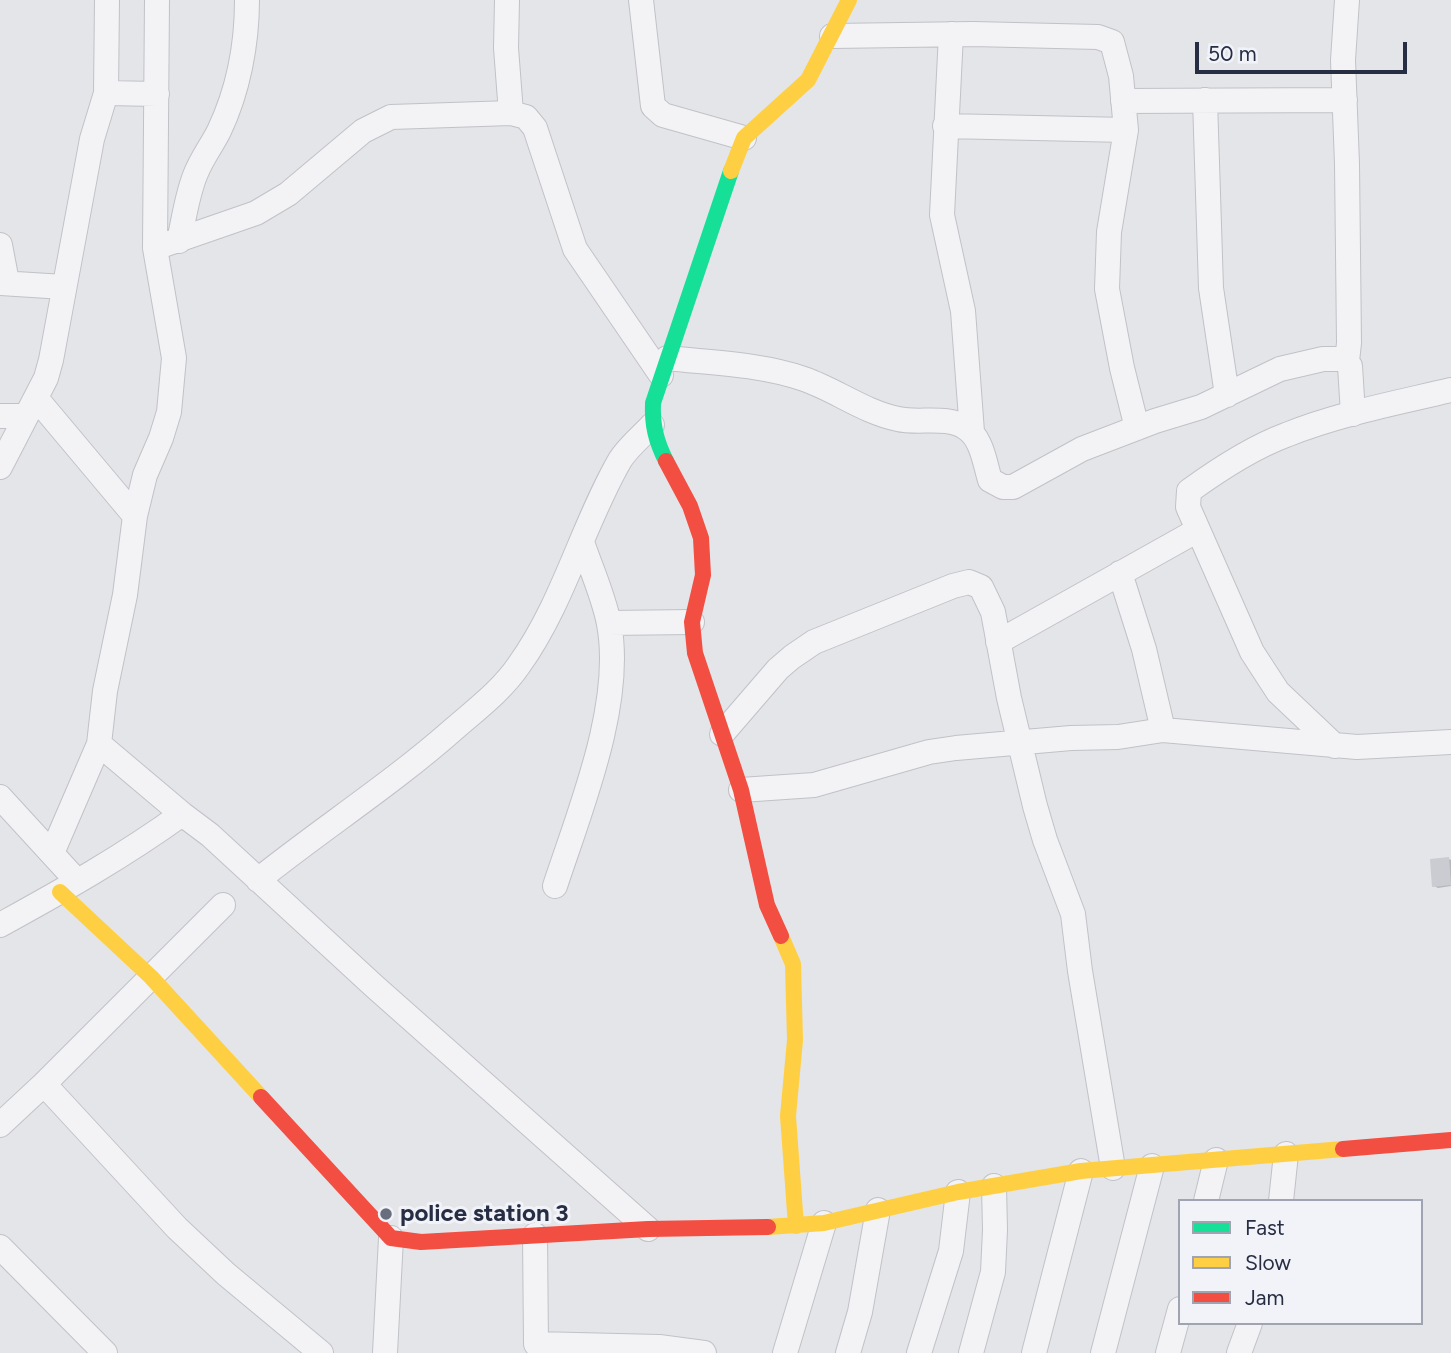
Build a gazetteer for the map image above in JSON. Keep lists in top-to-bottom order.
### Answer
{
  "places": ["police station 3"],
  "legend": ["Fast", "Slow", "Jam"],
  "scale_bar": "50 m"
}
